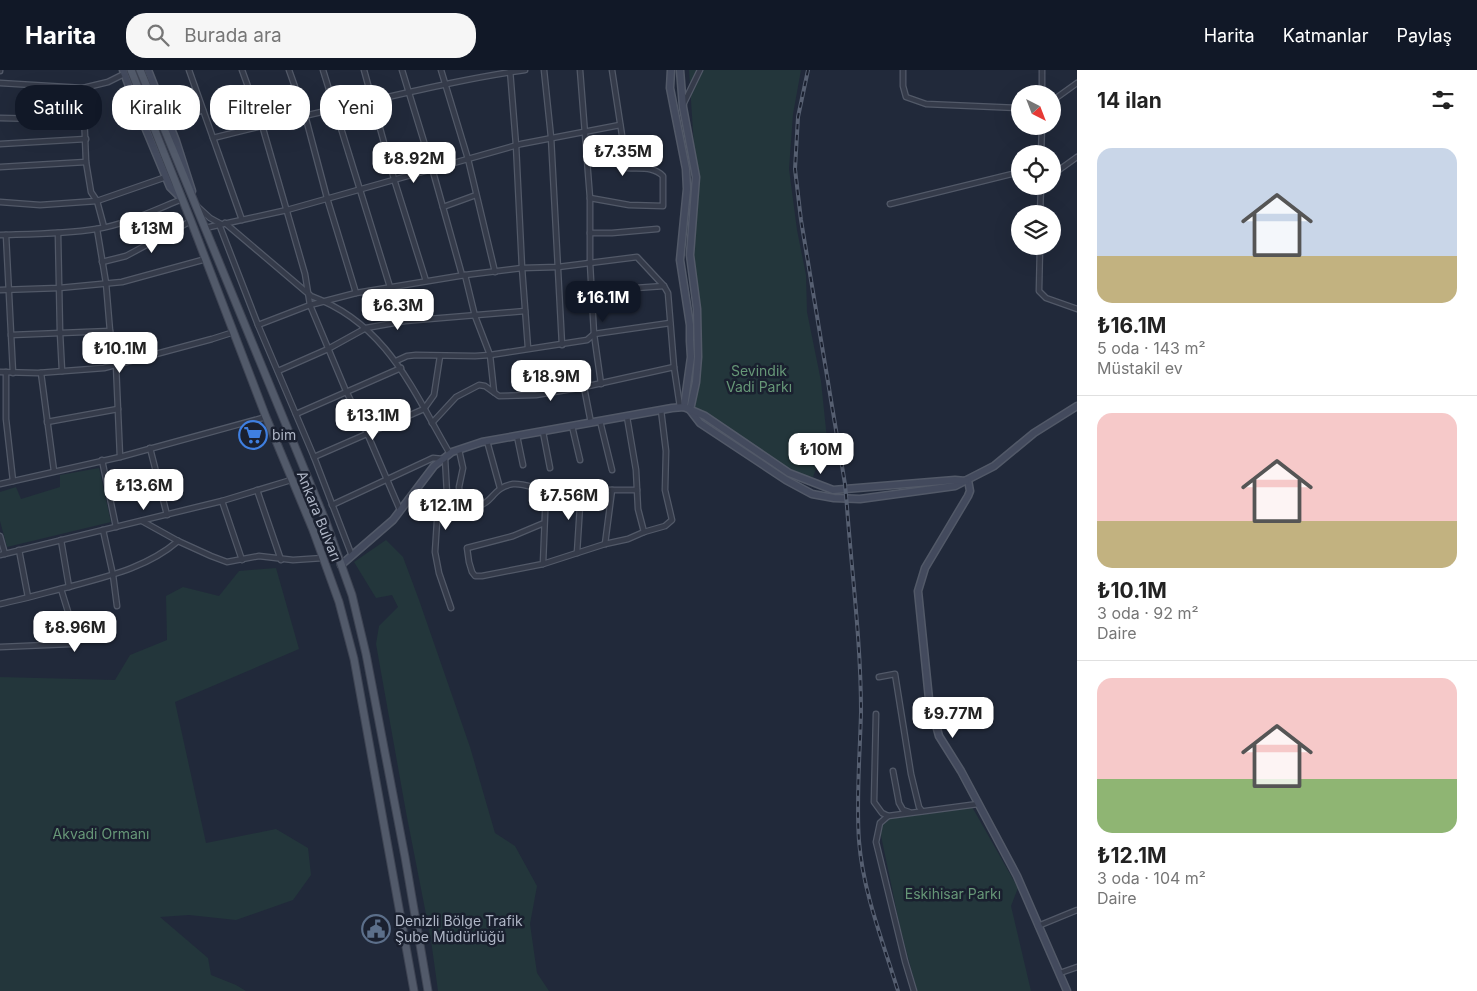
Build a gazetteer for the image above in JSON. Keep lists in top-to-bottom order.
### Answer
{
  "streets": {
    "main road": ["Ankara Bulvarı"]
  },
  "parks": ["Sevindik Vadi Parkı", "Akvadi Ormanı", "Eskihisar Parkı"],
  "places": {
    "supermarket": ["bim"],
    "public building": ["Denizli Bölge Trafik Şube Müdürlüğü"]
  },
  "north": "bottom right",
  "page": {
    "header": "Harita",
    "search": "Burada ara",
    "nav": ["Harita", "Katmanlar", "Paylaş"],
    "heading": "14 ilan",
    "chip": [
      "Satılık",
      "Kiralık",
      "Filtreler",
      "Yeni"
    ],
    "list": [
      {
        "name": "₺16.1M",
        "note": "5 oda · 143 m² · Müstakil ev"
      },
      {
        "name": "₺10.1M",
        "note": "3 oda · 92 m² · Daire"
      },
      {
        "name": "₺12.1M",
        "note": "3 oda · 104 m² · Daire"
      }
    ],
    "price": [
      "₺7.35M",
      "₺8.92M",
      "₺13M",
      "₺16.1M",
      "₺6.3M",
      "₺10.1M",
      "₺18.9M",
      "₺13.1M",
      "₺10M",
      "₺13.6M",
      "₺7.56M",
      "₺12.1M",
      "₺8.96M",
      "₺9.77M"
    ]
  }
}
